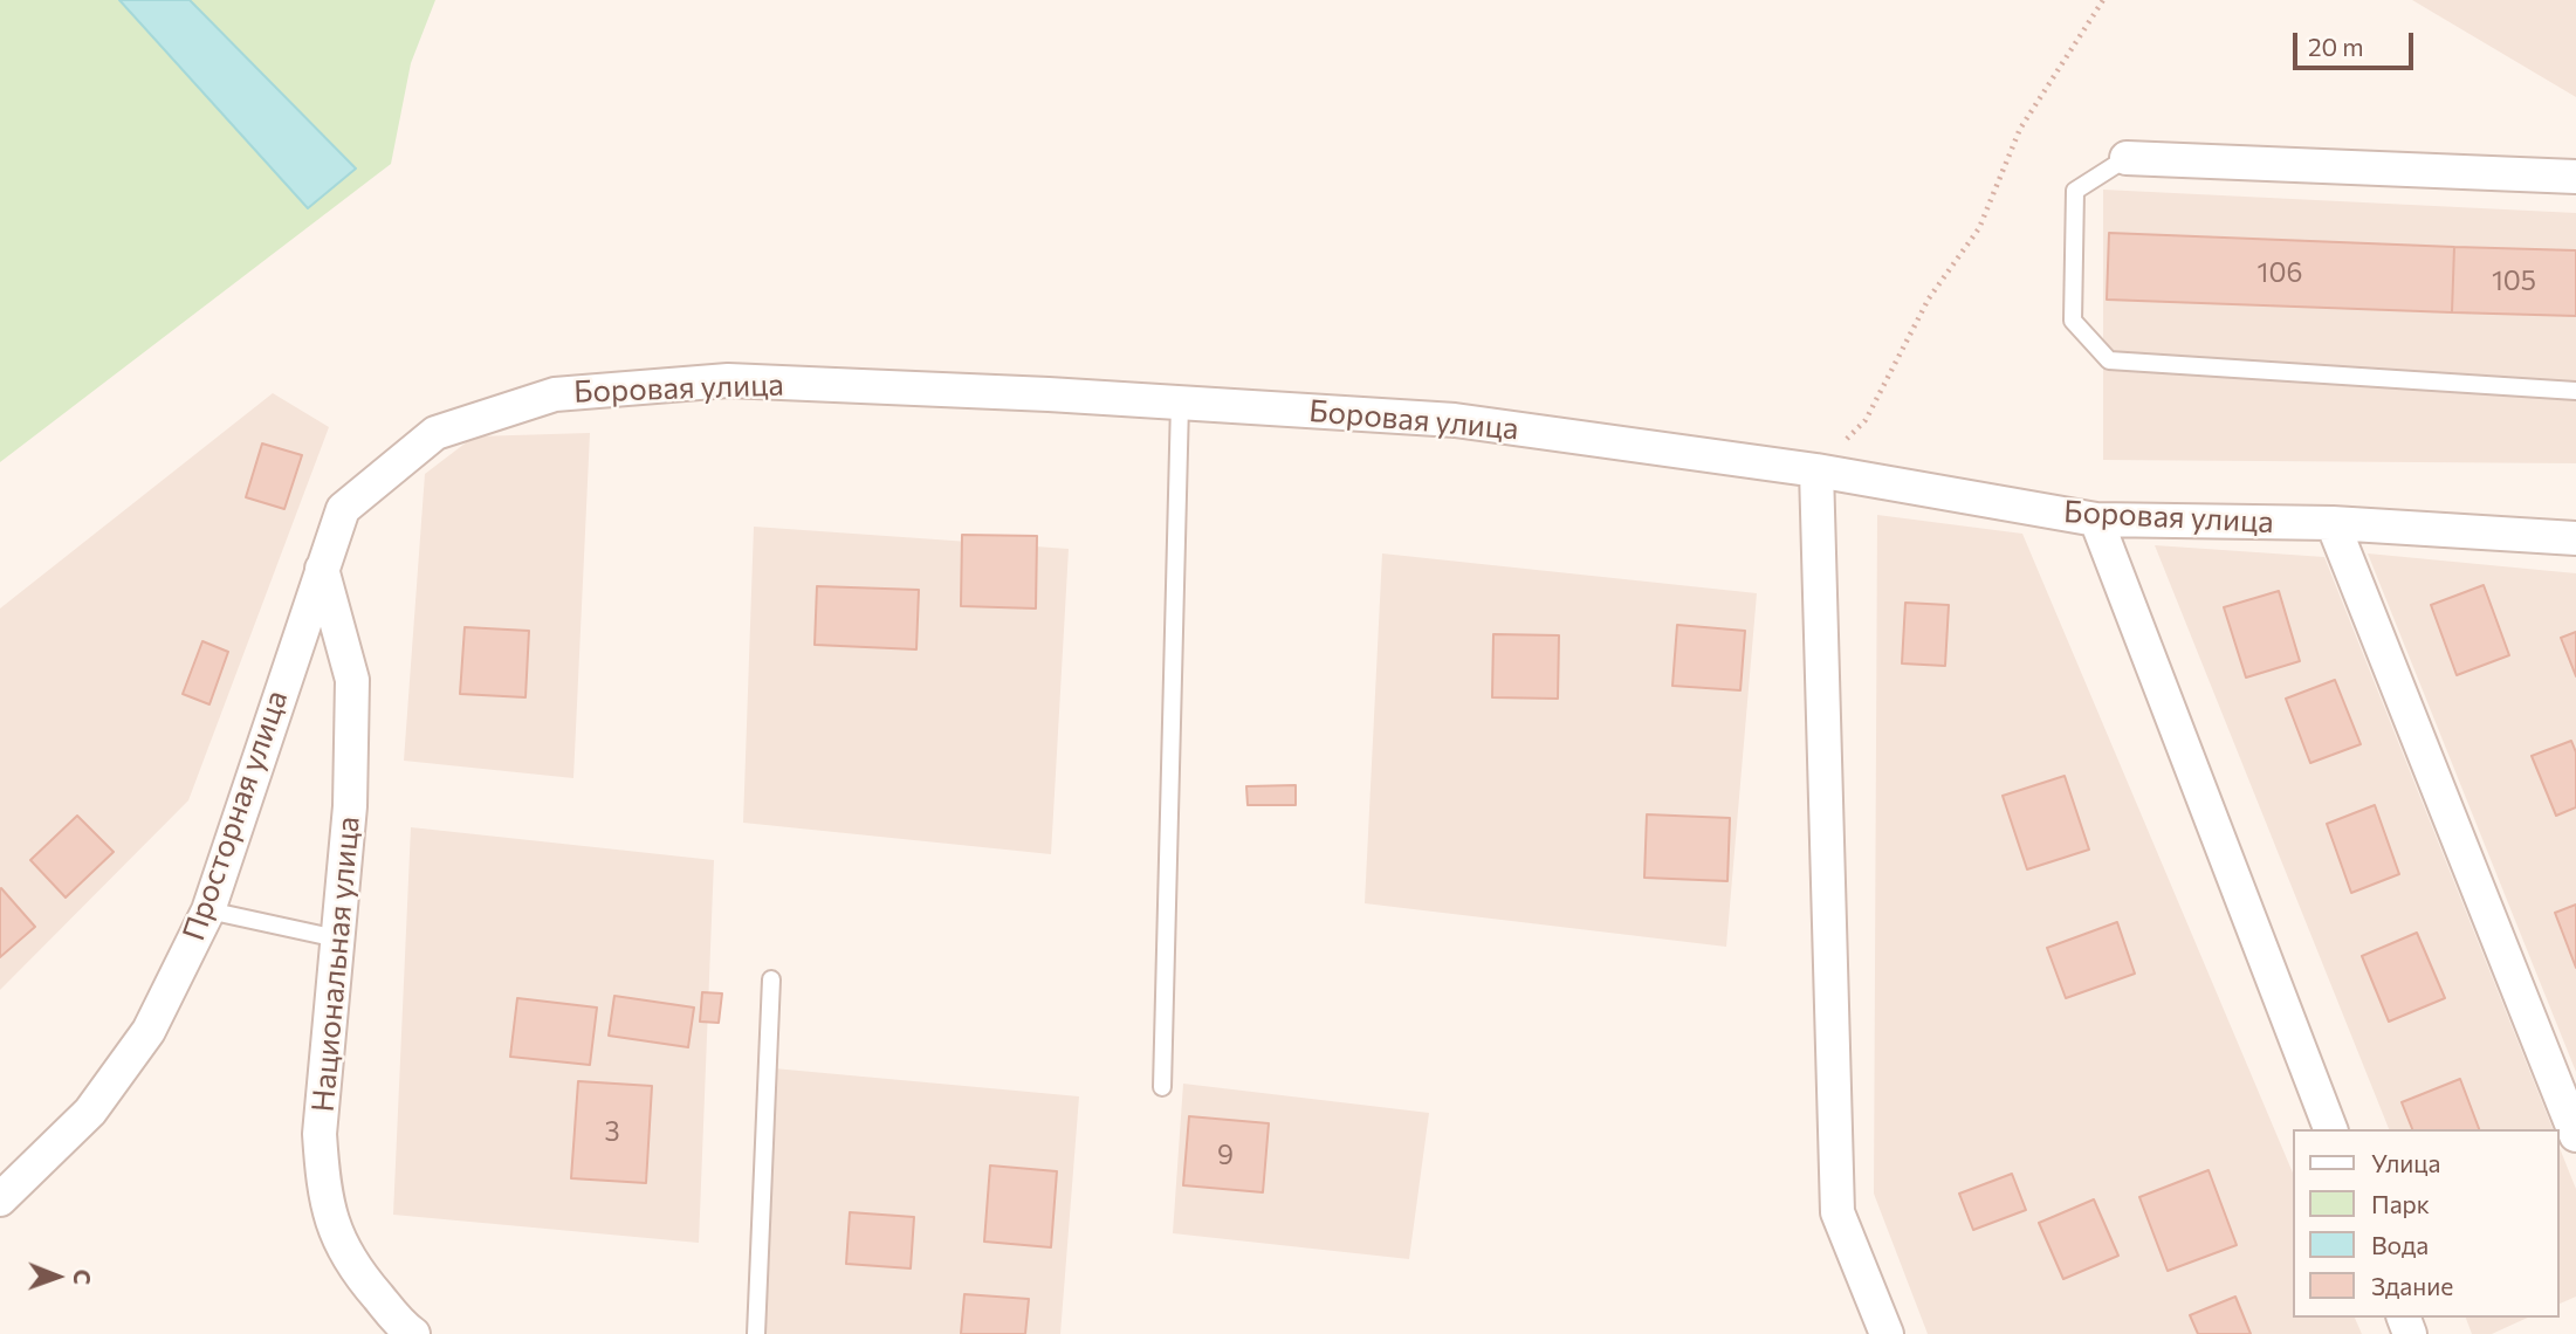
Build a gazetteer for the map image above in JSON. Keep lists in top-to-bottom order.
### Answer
{
  "streets": {
    "street": ["Боровая улица", "Просторная улица", "Национальная улица"]
  },
  "crossings": [
    ["Боровая улица", "Просторная улица"],
    ["Боровая улица", "Национальная улица"],
    ["Просторная улица", "Национальная улица"]
  ],
  "house_numbers": [
    "106",
    "105",
    "3",
    "9"
  ],
  "legend": [
    "Улица",
    "Парк",
    "Вода",
    "Здание"
  ],
  "scale_bar": "20 m",
  "north": "right"
}
